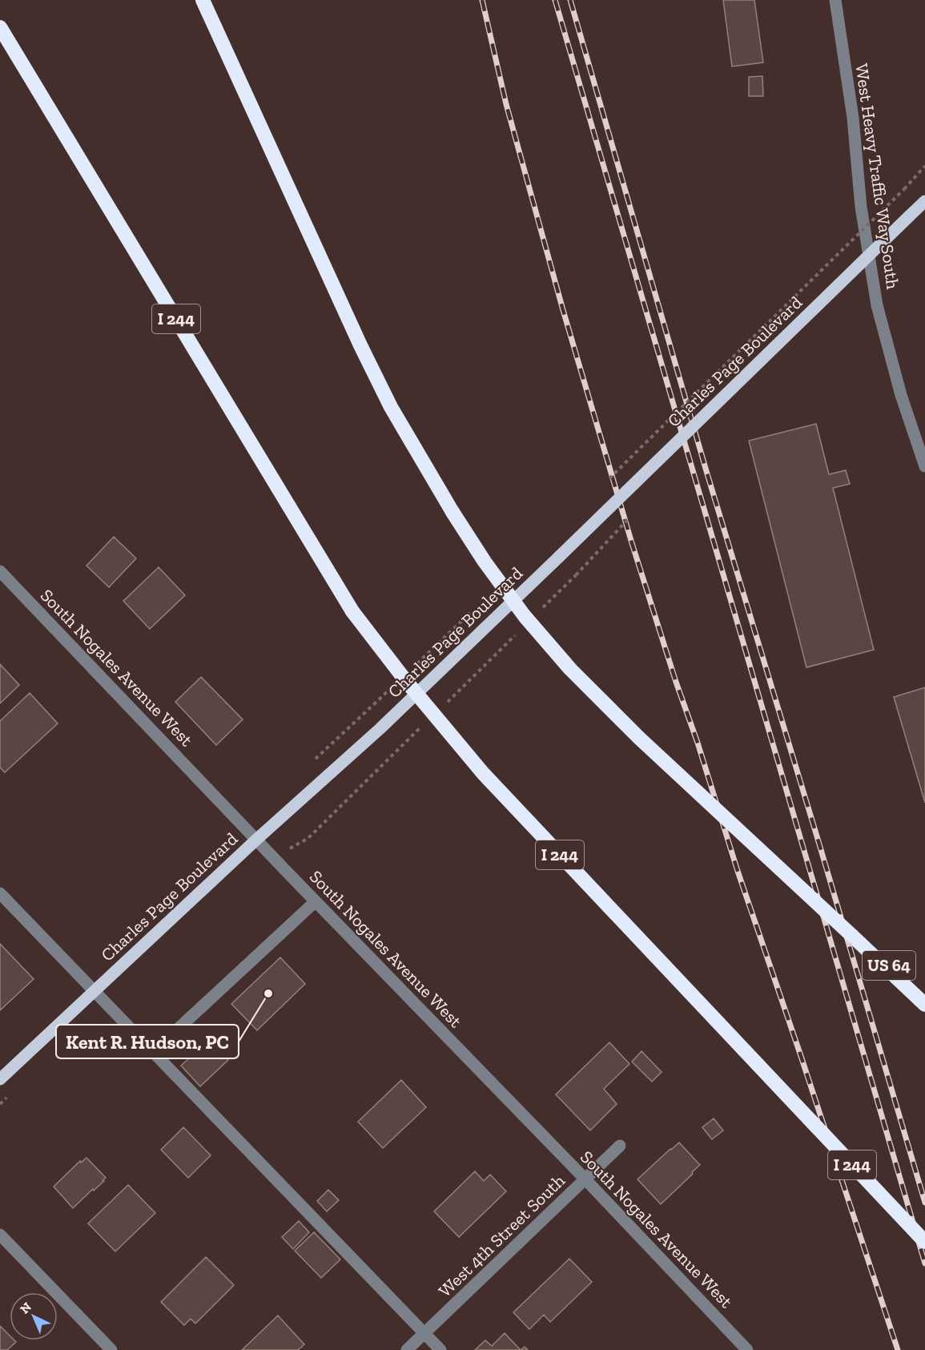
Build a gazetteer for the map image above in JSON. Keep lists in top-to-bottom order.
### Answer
{
  "streets": {
    "highway": ["I 244", "US 64"],
    "main road": ["Charles Page Boulevard"],
    "street": ["West Heavy Traffic Way South", "South Nogales Avenue West", "West 4th Street South"]
  },
  "crossings": [
    ["Charles Page Boulevard", "South Nogales Avenue West"],
    ["South Nogales Avenue West", "West 4th Street South"]
  ],
  "places": ["Kent R. Hudson, PC"],
  "north": "top left"
}
